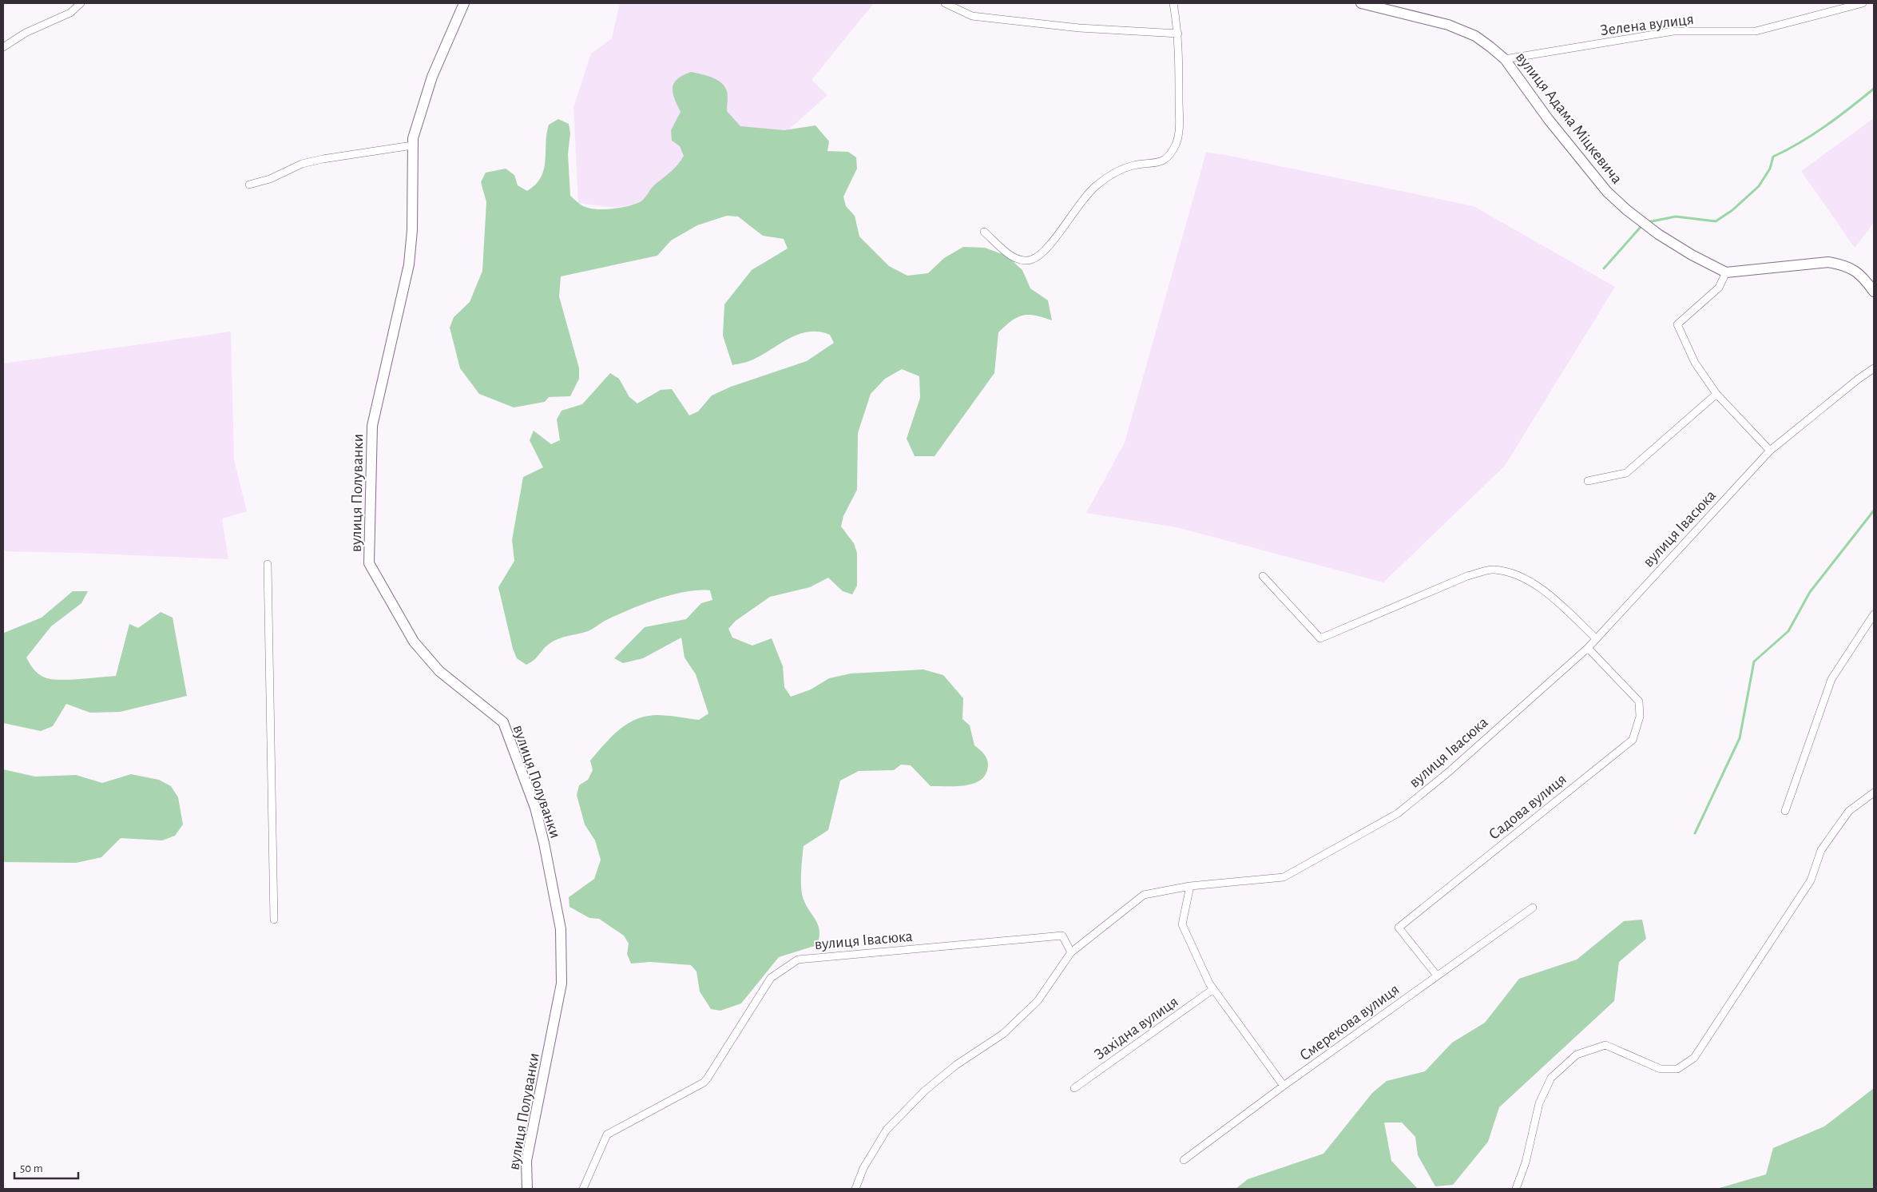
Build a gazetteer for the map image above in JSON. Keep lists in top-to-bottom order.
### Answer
{
  "streets": {
    "street": [
      "Зелена вулиця",
      "вулиця Адама Міцкевича",
      "вулиця Полуванки",
      "вулиця Івасюка",
      "Садова вулиця",
      "Смерекова вулиця",
      "Західна вулиця"
    ]
  },
  "crossings": [
    ["Зелена вулиця", "вулиця Адама Міцкевича"],
    ["вулиця Івасюка", "Садова вулиця"],
    ["Садова вулиця", "Смерекова вулиця"]
  ],
  "scale_bar": "50 m"
}
